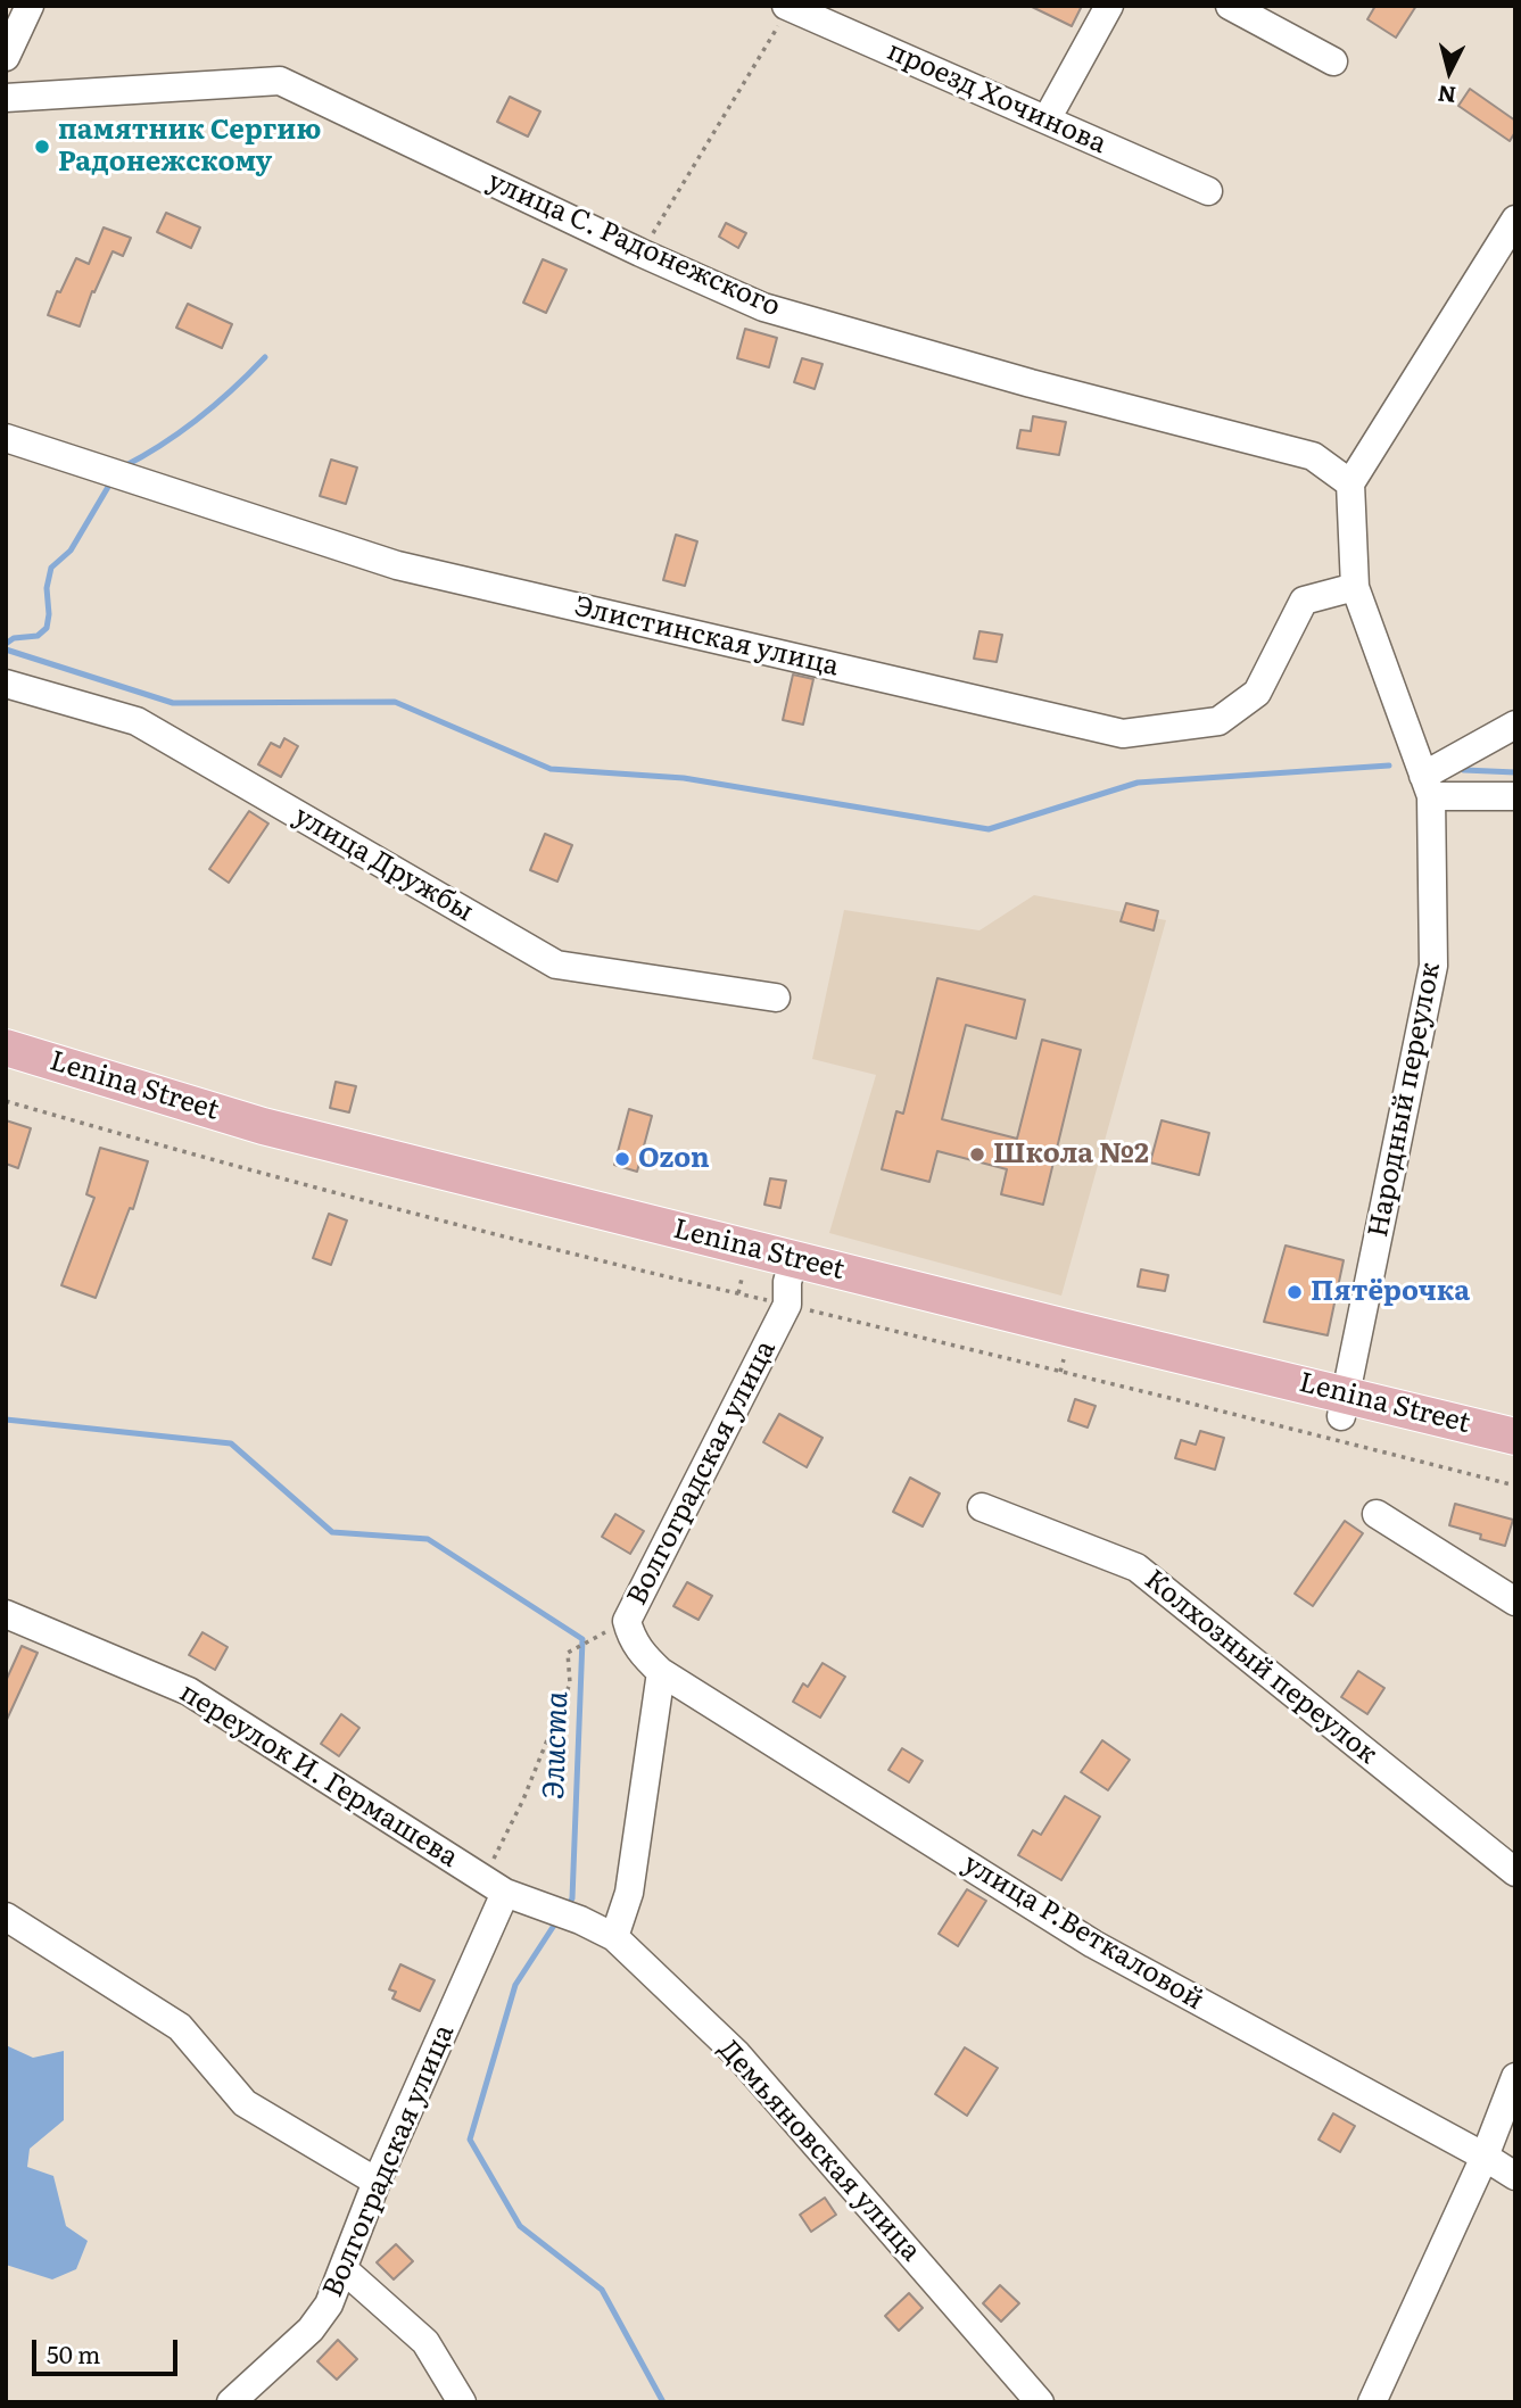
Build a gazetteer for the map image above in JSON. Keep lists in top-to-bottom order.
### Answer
{
  "streets": {
    "main road": ["Lenina Street"],
    "street": [
      "проезд Хочинова",
      "улица С. Радонежского",
      "Элистинская улица",
      "улица Дружбы",
      "Народный переулок",
      "Волгоградская улица",
      "Колхозный переулок",
      "переулок И. Гермашева",
      "улица Р.Веткаловой",
      "Демьяновская улица"
    ]
  },
  "crossings": [
    ["улица С. Радонежского", "Народный переулок"],
    ["Элистинская улица", "Народный переулок"],
    ["Lenina Street", "Народный переулок"],
    ["Lenina Street", "Волгоградская улица"],
    ["Волгоградская улица", "переулок И. Гермашева"],
    ["Волгоградская улица", "улица Р.Веткаловой"],
    ["переулок И. Гермашева", "Демьяновская улица"]
  ],
  "water": ["Элиста"],
  "places": [
    "памятник Сергию Радонежскому",
    "Школа №2",
    "Ozon",
    "Пятёрочка"
  ],
  "scale_bar": "50 m",
  "north": "bottom"
}
